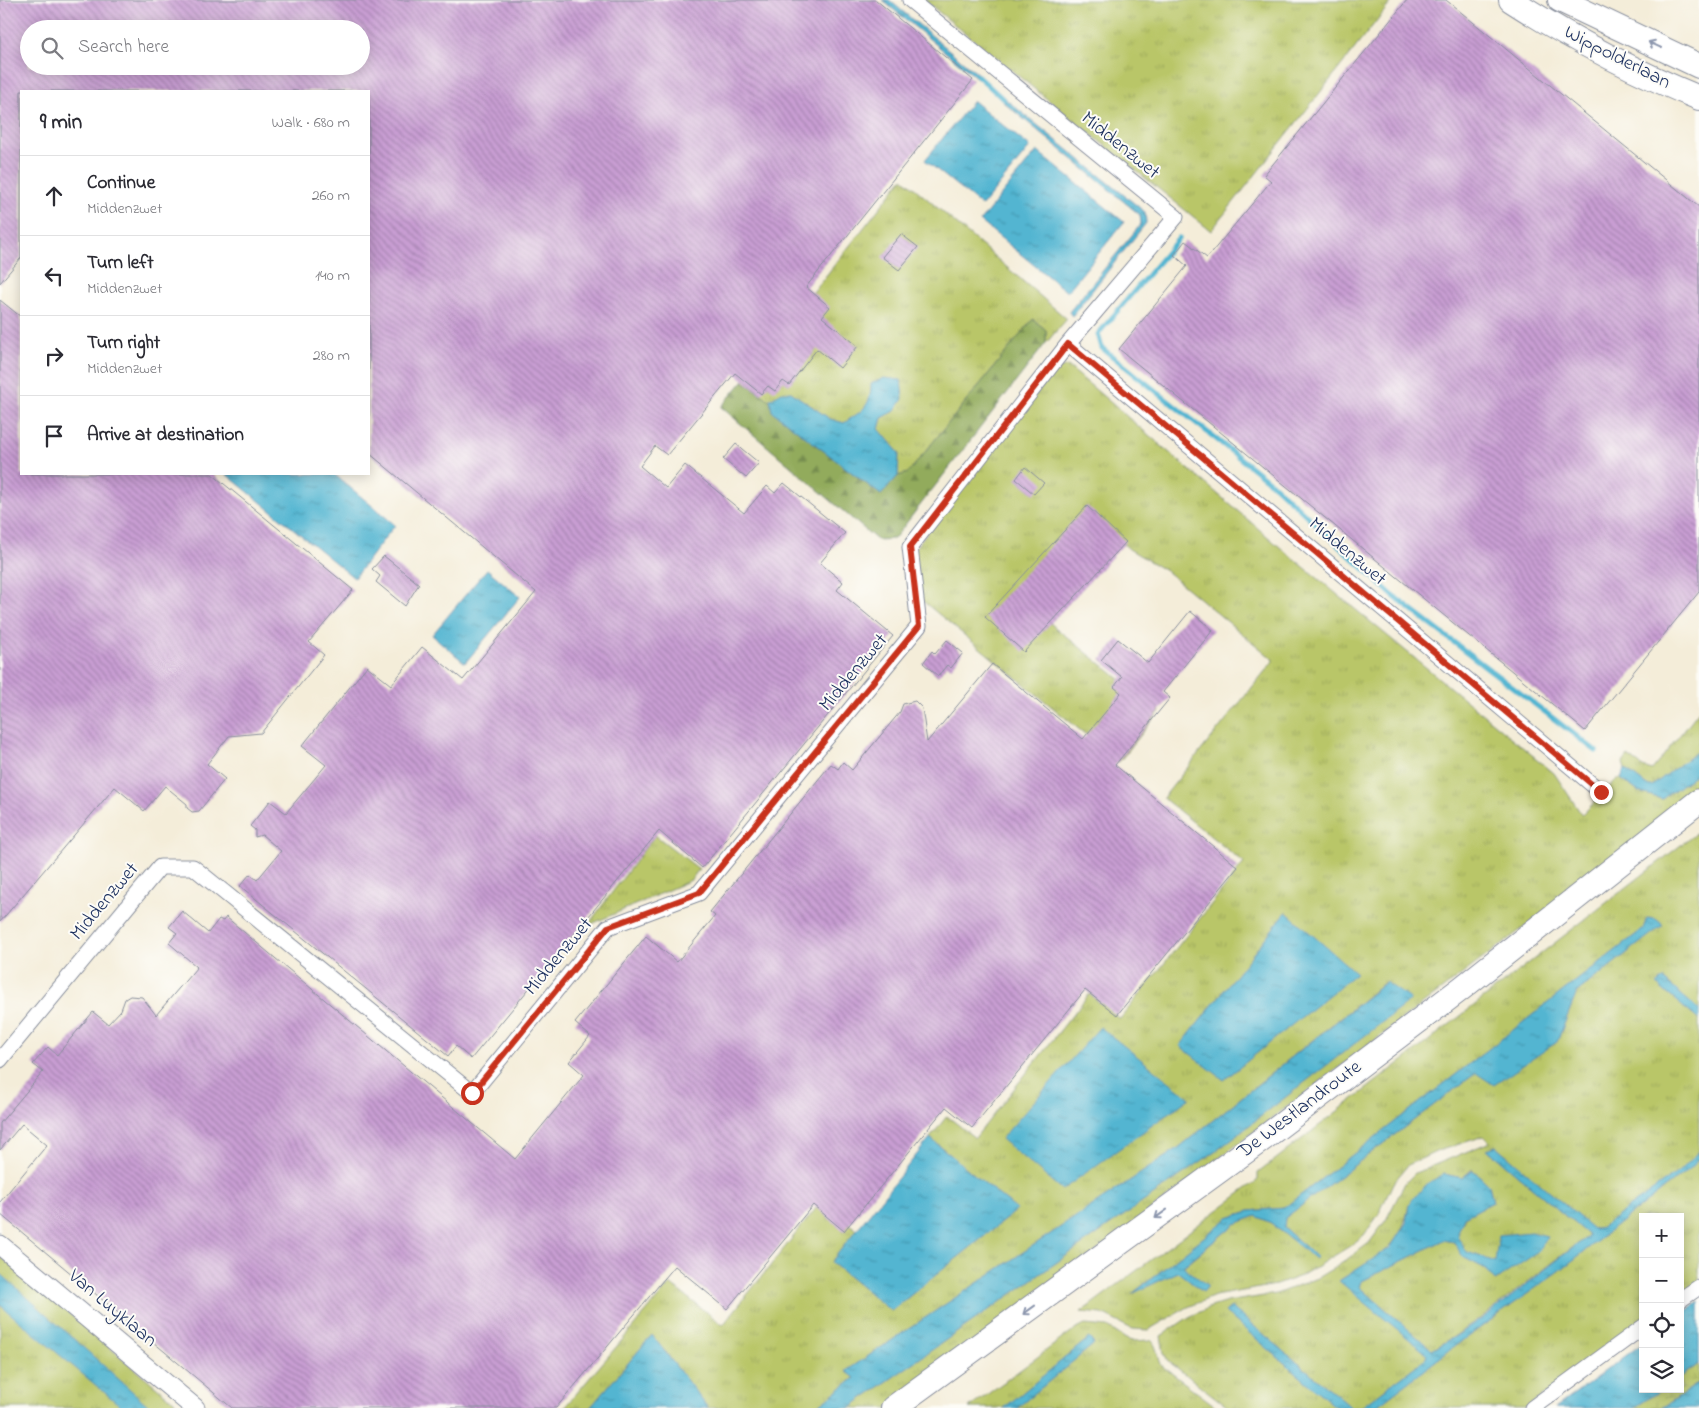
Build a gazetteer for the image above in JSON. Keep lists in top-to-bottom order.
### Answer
{
  "streets": {
    "main road": ["Wippolderlaan", "De Westlandroute"],
    "street": ["Middenzwet", "Van Luyklaan"]
  },
  "page": {
    "search": "Search here",
    "heading": ["9 min", "Walk · 680 m"],
    "list": [
      ["Continue", "Middenzwet", "260 m"],
      ["Turn left", "Middenzwet", "140 m"],
      ["Turn right", "Middenzwet", "280 m"],
      "Arrive at destination"
    ],
    "map_buttons": ["+", "−"]
  }
}
